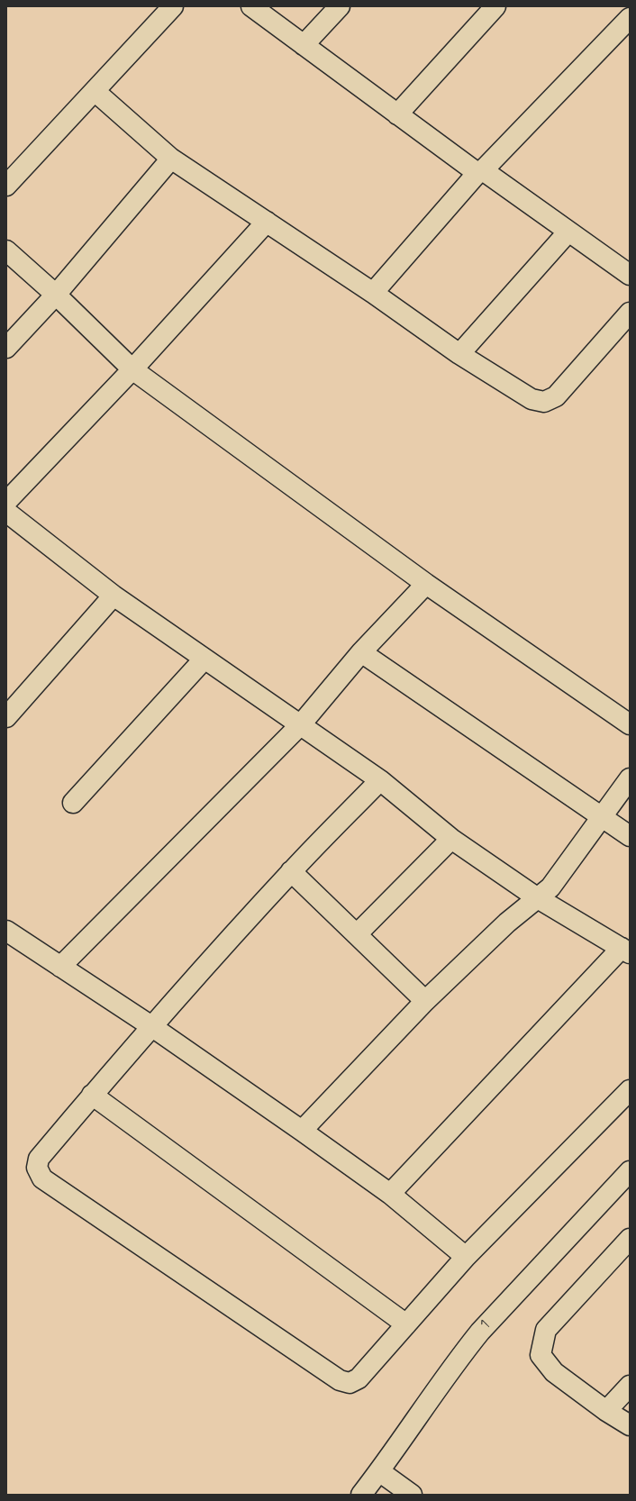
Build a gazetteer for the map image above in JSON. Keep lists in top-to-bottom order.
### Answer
{
  "streets": {
    "street": ["1"]
  }
}
